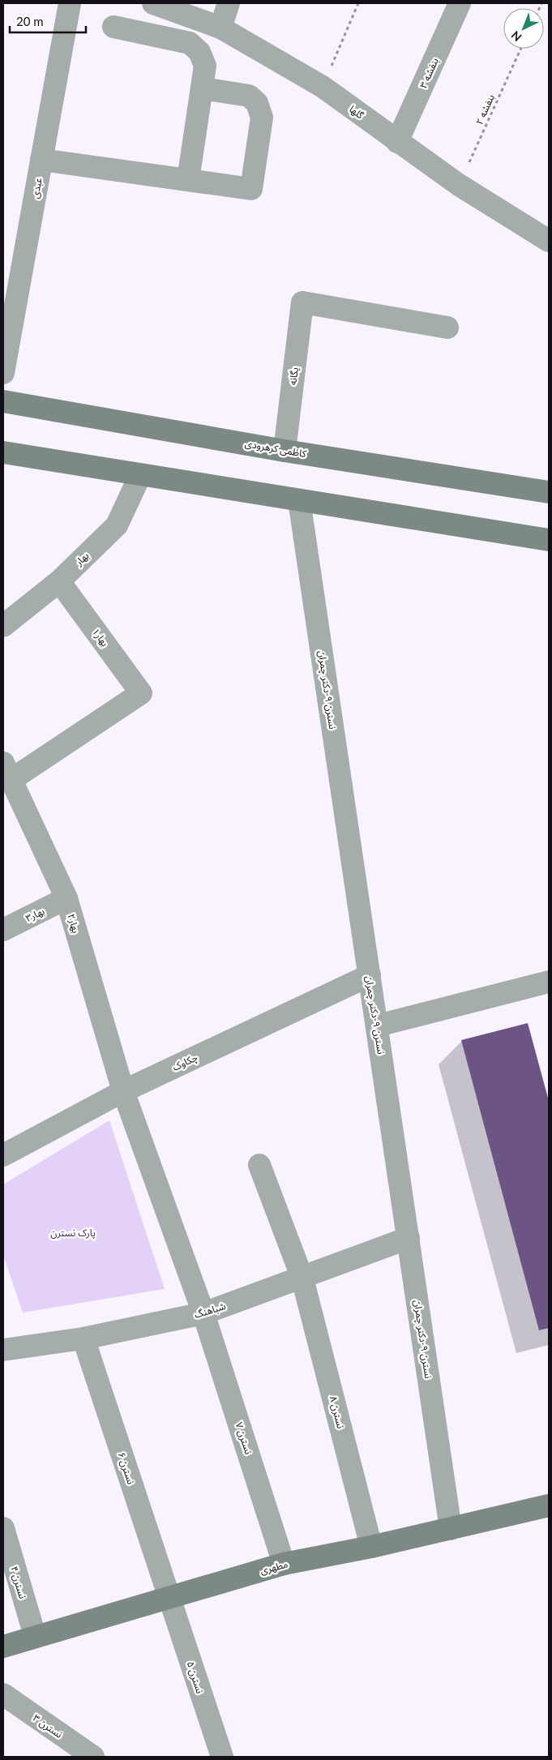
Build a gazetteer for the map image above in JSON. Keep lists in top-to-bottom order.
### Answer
{
  "streets": {
    "main road": ["کاظمی کرهرودی", "مطهری"],
    "street": [
      "بنفشه ۳",
      "گلها",
      "عبدی",
      "یگانه",
      "بهار",
      "بهار۱",
      "نسترن ۹-دکتر چمران",
      "بهار۳",
      "بهار۲",
      "چکاوک",
      "شباهنگ",
      "نسترن ۸",
      "نسترن ۷",
      "نسترن ۶",
      "نسترن ۴",
      "نسترن ۵",
      "نسترن ۳"
    ],
    "path": ["بنفشه ۲"]
  },
  "crossings": [
    ["بنفشه ۳", "گلها"],
    ["بنفشه ۲", "گلها"],
    ["یگانه", "کاظمی کرهرودی"],
    ["بهار", "بهار۱"],
    ["بهار۱", "بهار۲"],
    ["نسترن ۹-دکتر چمران", "چکاوک"],
    ["نسترن ۹-دکتر چمران", "شباهنگ"],
    ["نسترن ۹-دکتر چمران", "مطهری"],
    ["بهار۳", "بهار۲"],
    ["بهار۲", "چکاوک"],
    ["بهار۲", "شباهنگ"],
    ["بهار۲", "نسترن ۷"],
    ["شباهنگ", "نسترن ۸"],
    ["شباهنگ", "نسترن ۷"],
    ["شباهنگ", "نسترن ۶"],
    ["نسترن ۸", "مطهری"],
    ["نسترن ۷", "مطهری"],
    ["نسترن ۶", "مطهری"],
    ["نسترن ۶", "نسترن ۵"],
    ["مطهری", "نسترن ۴"],
    ["مطهری", "نسترن ۵"]
  ],
  "parks": ["پارک نسترن"],
  "scale_bar": "20 m",
  "north": "bottom left"
}
